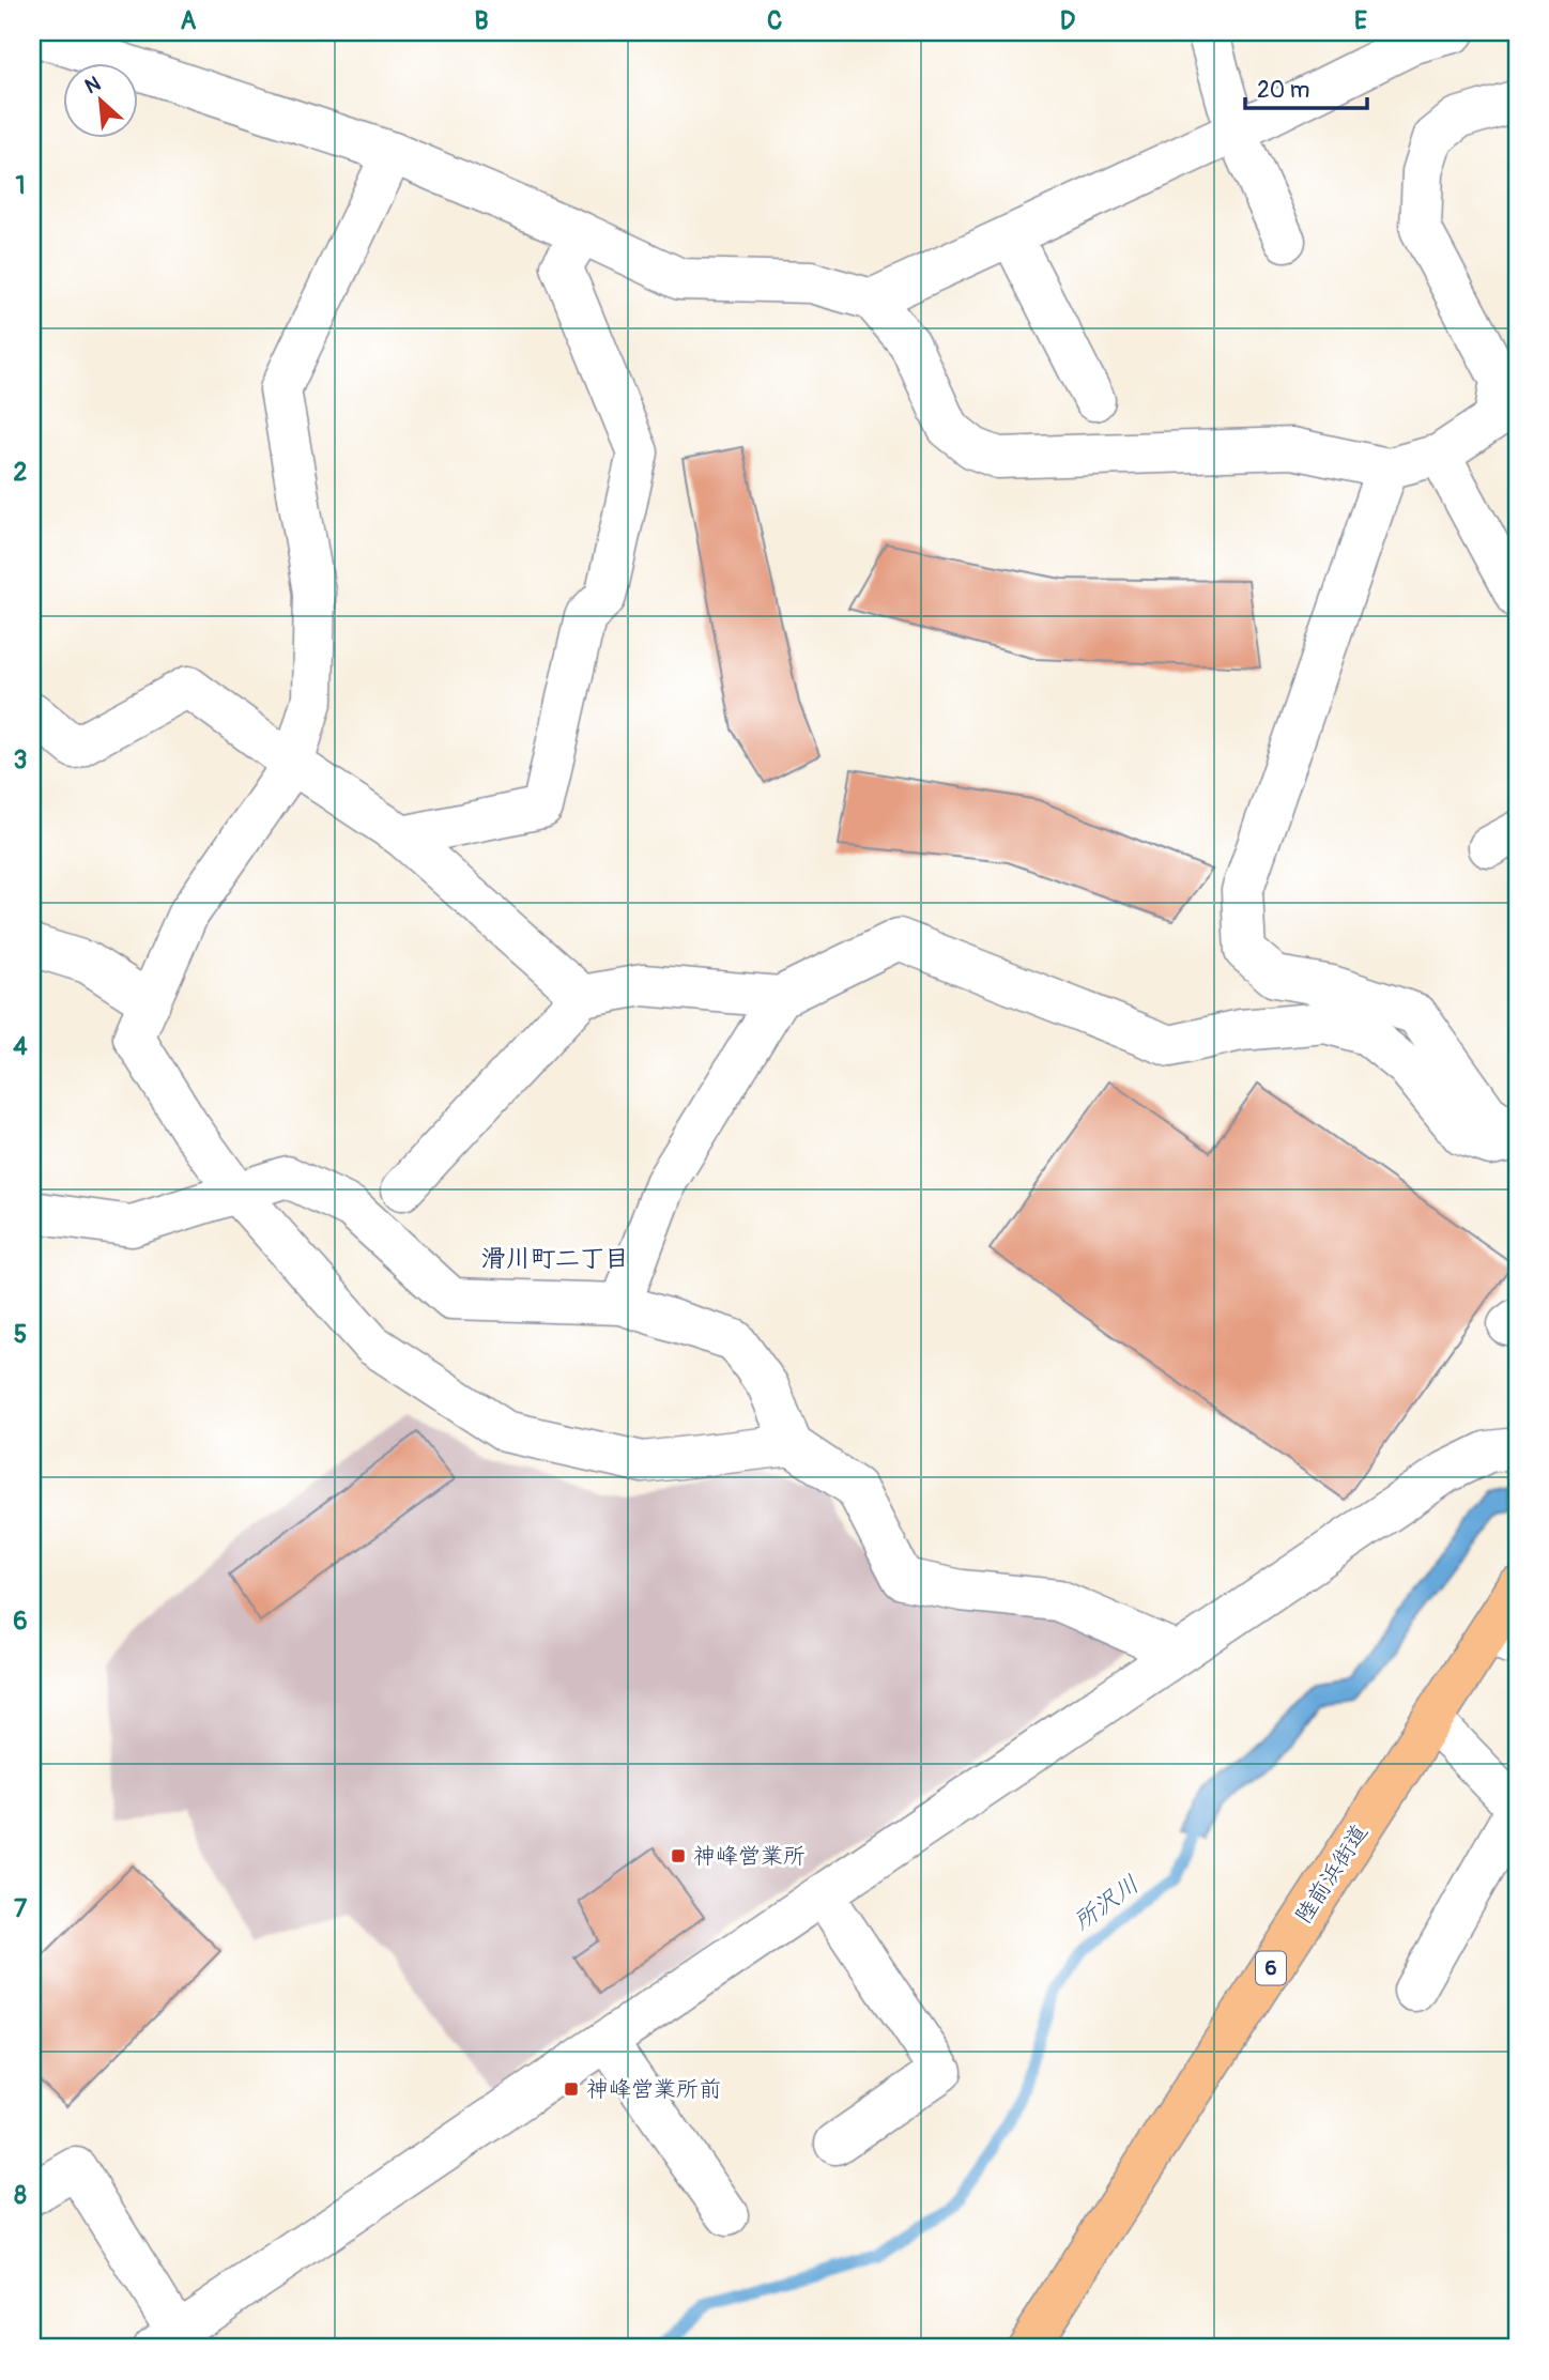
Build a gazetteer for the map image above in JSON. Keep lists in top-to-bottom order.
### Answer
{
  "streets": {
    "highway": ["陸前浜街道", "6"]
  },
  "districts": ["滑川町二丁目"],
  "water": ["所沢川"],
  "places": {
    "transit": ["神峰営業所", "神峰営業所前"]
  },
  "scale_bar": "20 m",
  "north": "top left",
  "grid": {
    "columns": [
      "A",
      "B",
      "C",
      "D",
      "E"
    ],
    "rows": [
      "1",
      "2",
      "3",
      "4",
      "5",
      "6",
      "7",
      "8"
    ]
  }
}
